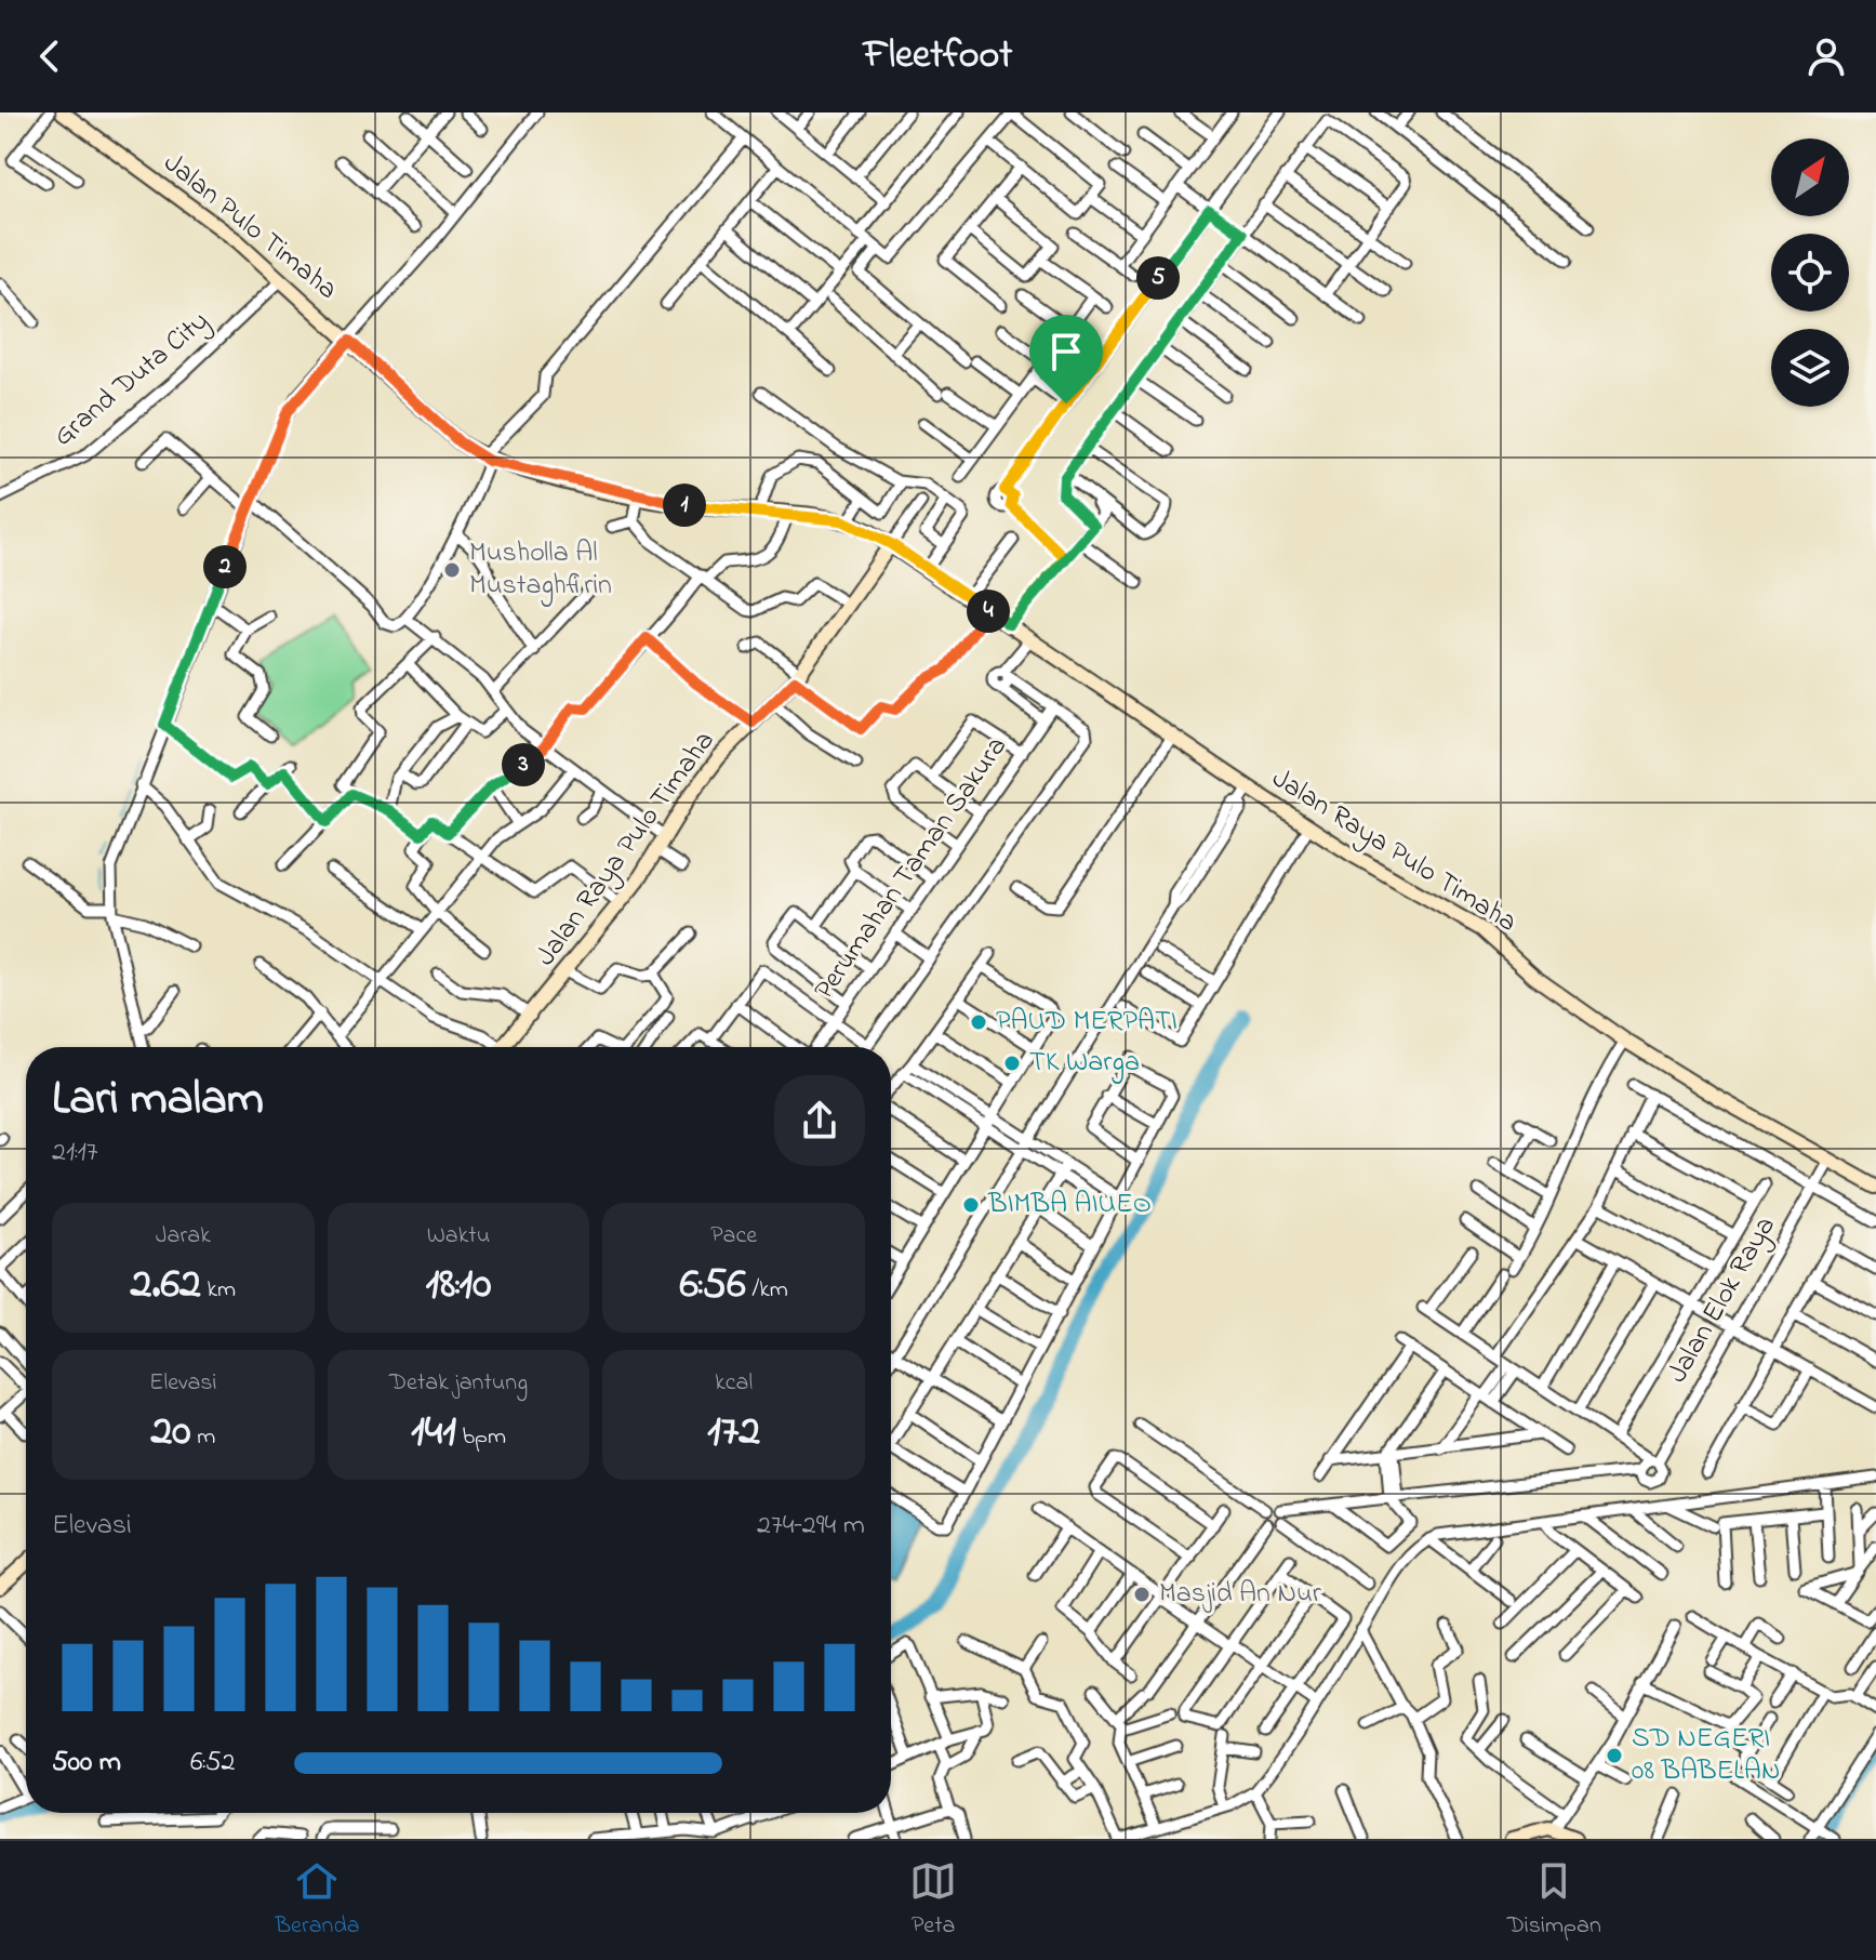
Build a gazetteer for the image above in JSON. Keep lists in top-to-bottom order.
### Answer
{
  "streets": {
    "street": [
      "Jalan Pulo Timaha",
      "Grand Duta City",
      "Jalan Raya Pulo Timaha",
      "Perumahan Taman Sakura",
      "Jalan Elok Raya"
    ]
  },
  "crossings": [
    ["Jalan Pulo Timaha", "Grand Duta City"],
    ["Jalan Pulo Timaha", "Jalan Raya Pulo Timaha"],
    ["Jalan Raya Pulo Timaha", "Jalan Elok Raya"]
  ],
  "places": [
    "Musholla Al Mustaghfirin",
    "PAUD MERPATI",
    "TK Warga",
    "BIMBA AIUEO",
    "Masjid An Nur",
    "SD NEGERI 08 BABELAN"
  ],
  "north": "top right",
  "page": {
    "header": "Fleetfoot",
    "pins": [
      "5",
      "1",
      "2",
      "4",
      "3"
    ],
    "heading": ["Lari malam", "21:17"],
    "stats": [
      ["Jarak", "2.62 km"],
      ["Waktu", "18:10"],
      ["Pace", "6:56 /km"],
      ["Elevasi", "20 m"],
      ["Detak jantung", "141 bpm"],
      ["kcal", "172"]
    ],
    "chart": ["Elevasi", "274–294 m"],
    "list": [
      {
        "name": "500 m",
        "note": "6:52"
      }
    ],
    "tabs": ["Beranda", "Peta", "Disimpan"]
  }
}
